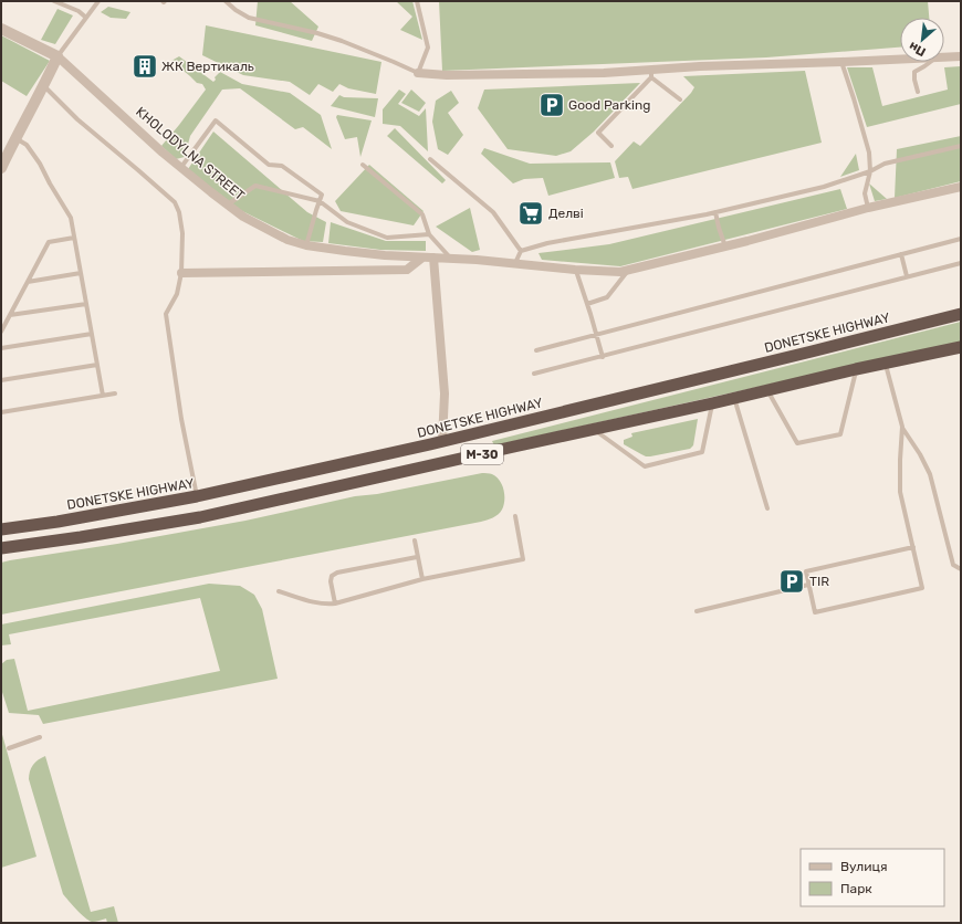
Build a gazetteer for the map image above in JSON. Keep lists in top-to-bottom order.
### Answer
{
  "streets": {
    "highway": ["DONETSKE HIGHWAY", "М-30"],
    "street": ["KHOLODYLNA STREET"]
  },
  "places": {
    "building": ["ЖК Вертикаль"],
    "parking": ["Good Parking", "TIR"],
    "supermarket": ["Делві"]
  },
  "legend": ["Вулиця", "Парк"],
  "north": "bottom left"
}
